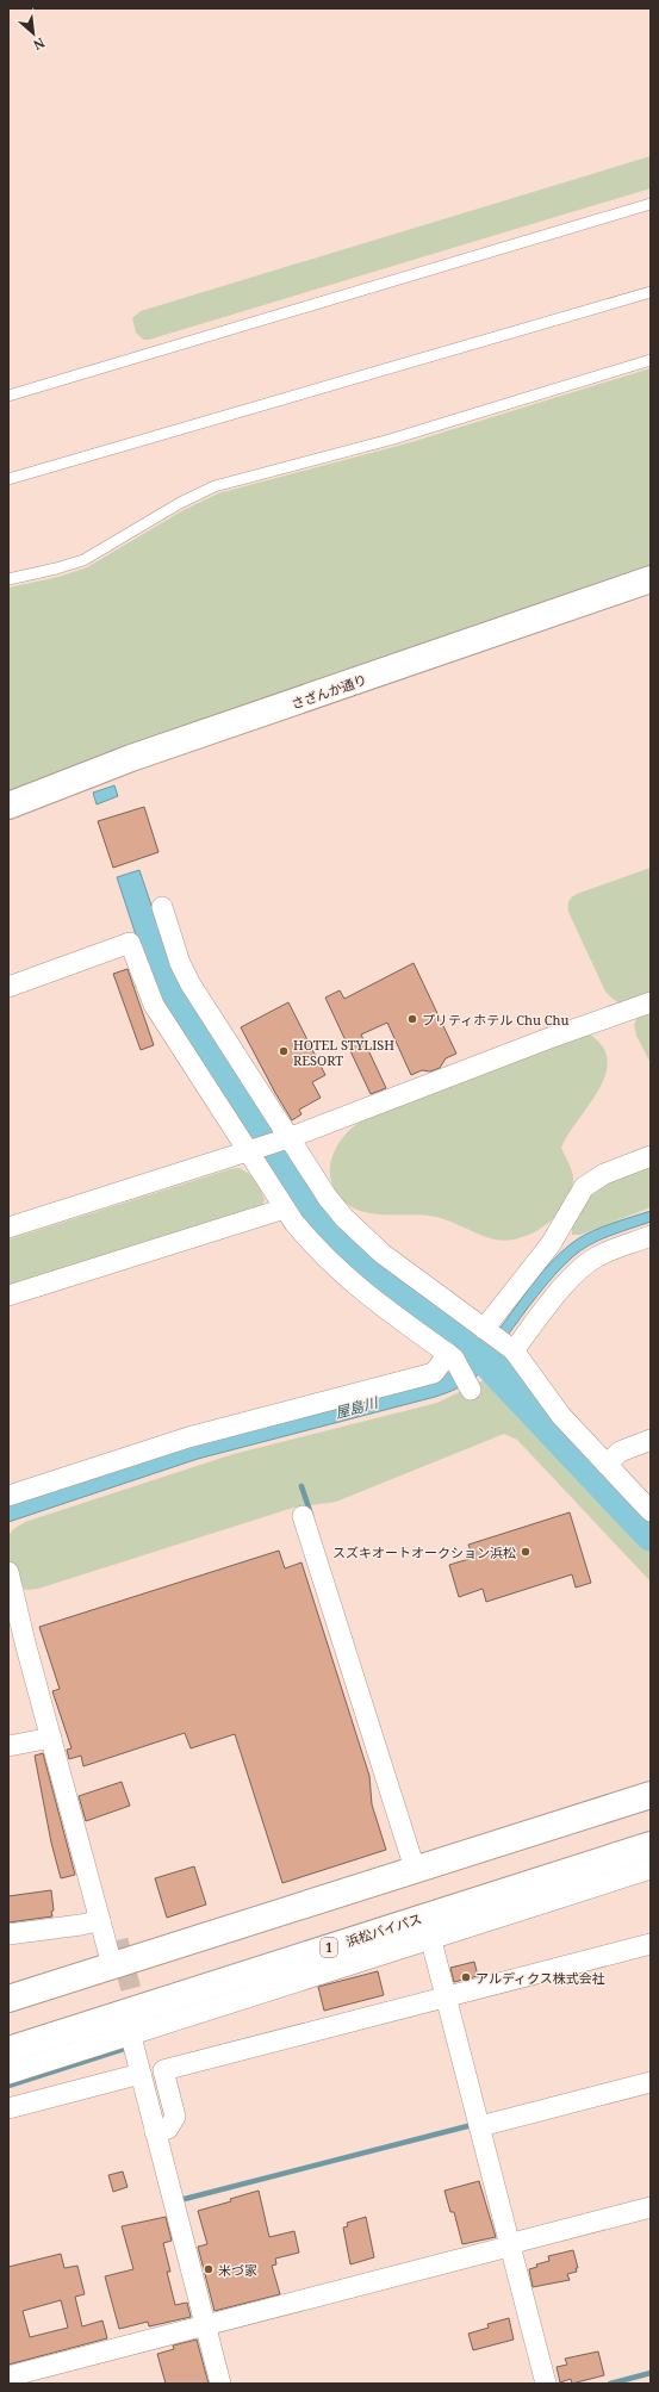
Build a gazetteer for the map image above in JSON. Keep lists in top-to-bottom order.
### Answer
{
  "streets": {
    "main road": ["さざんか通り", "浜松バイパス", "1"]
  },
  "water": ["屋島川"],
  "places": [
    "プリティホテル Chu Chu",
    "HOTEL STYLISH RESORT",
    "スズキオートオークション浜松",
    "アルディクス株式会社",
    "米づ家"
  ],
  "north": "bottom right"
}
